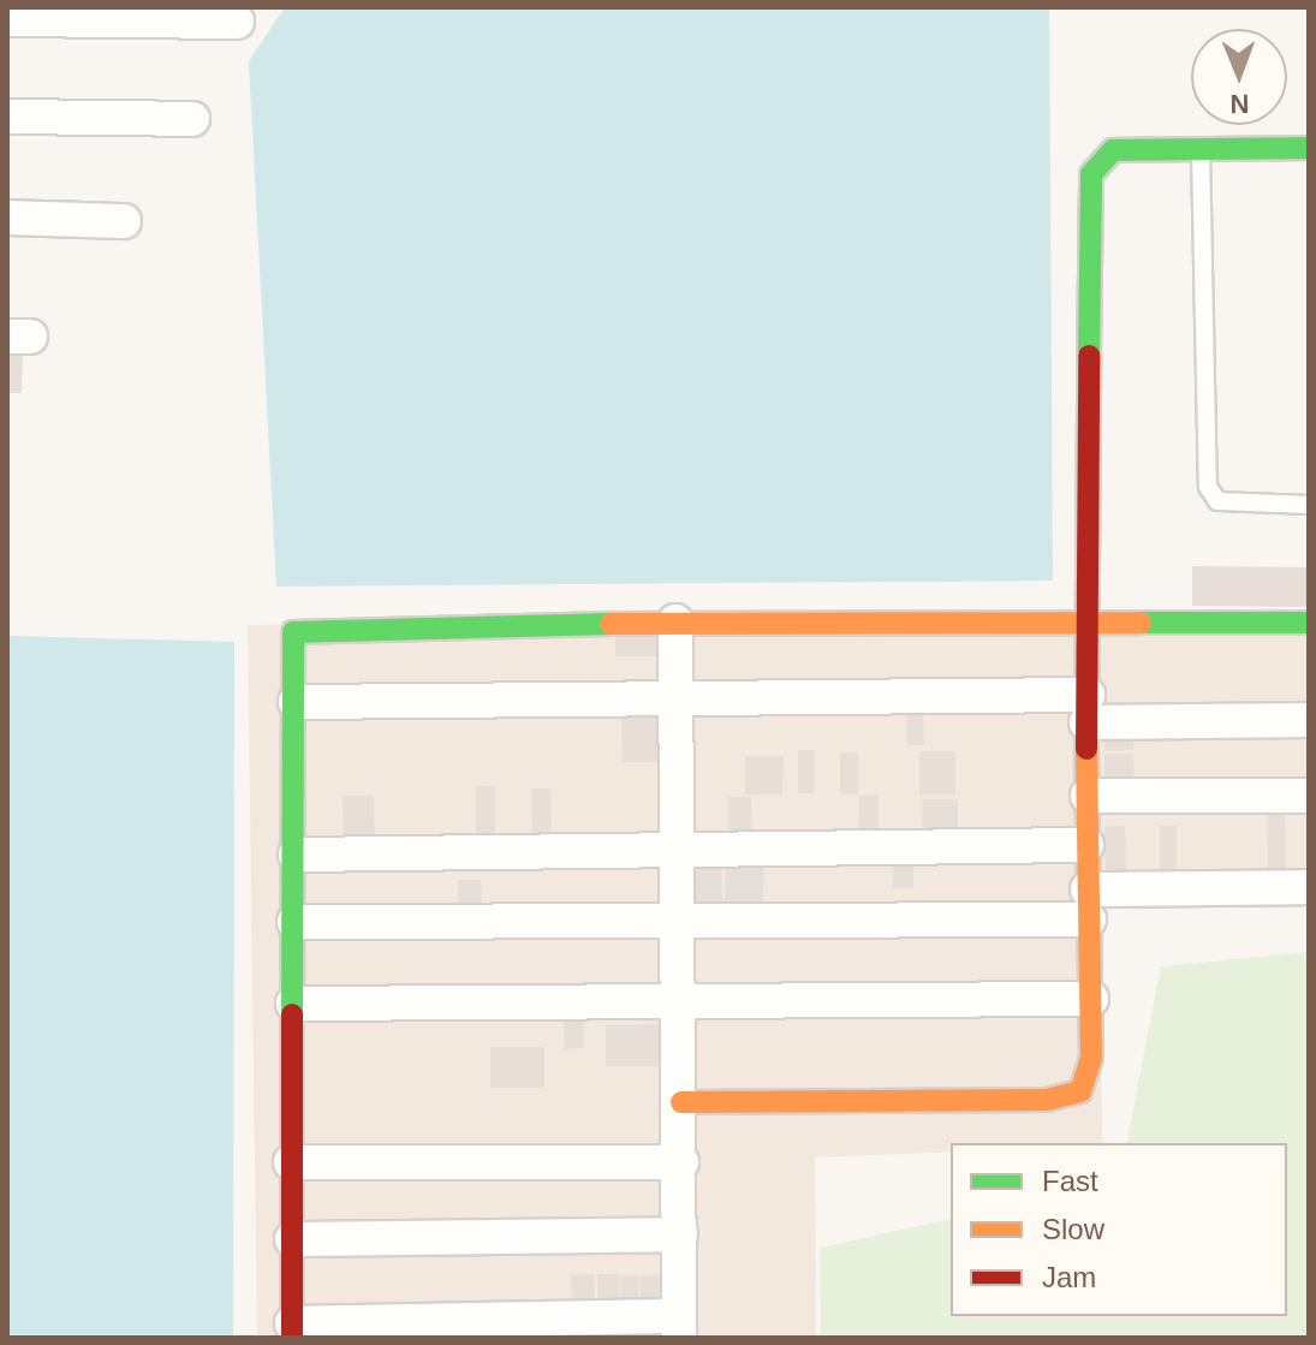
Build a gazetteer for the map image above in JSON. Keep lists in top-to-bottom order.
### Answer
{
  "legend": ["Fast", "Slow", "Jam"],
  "north": "bottom"
}
